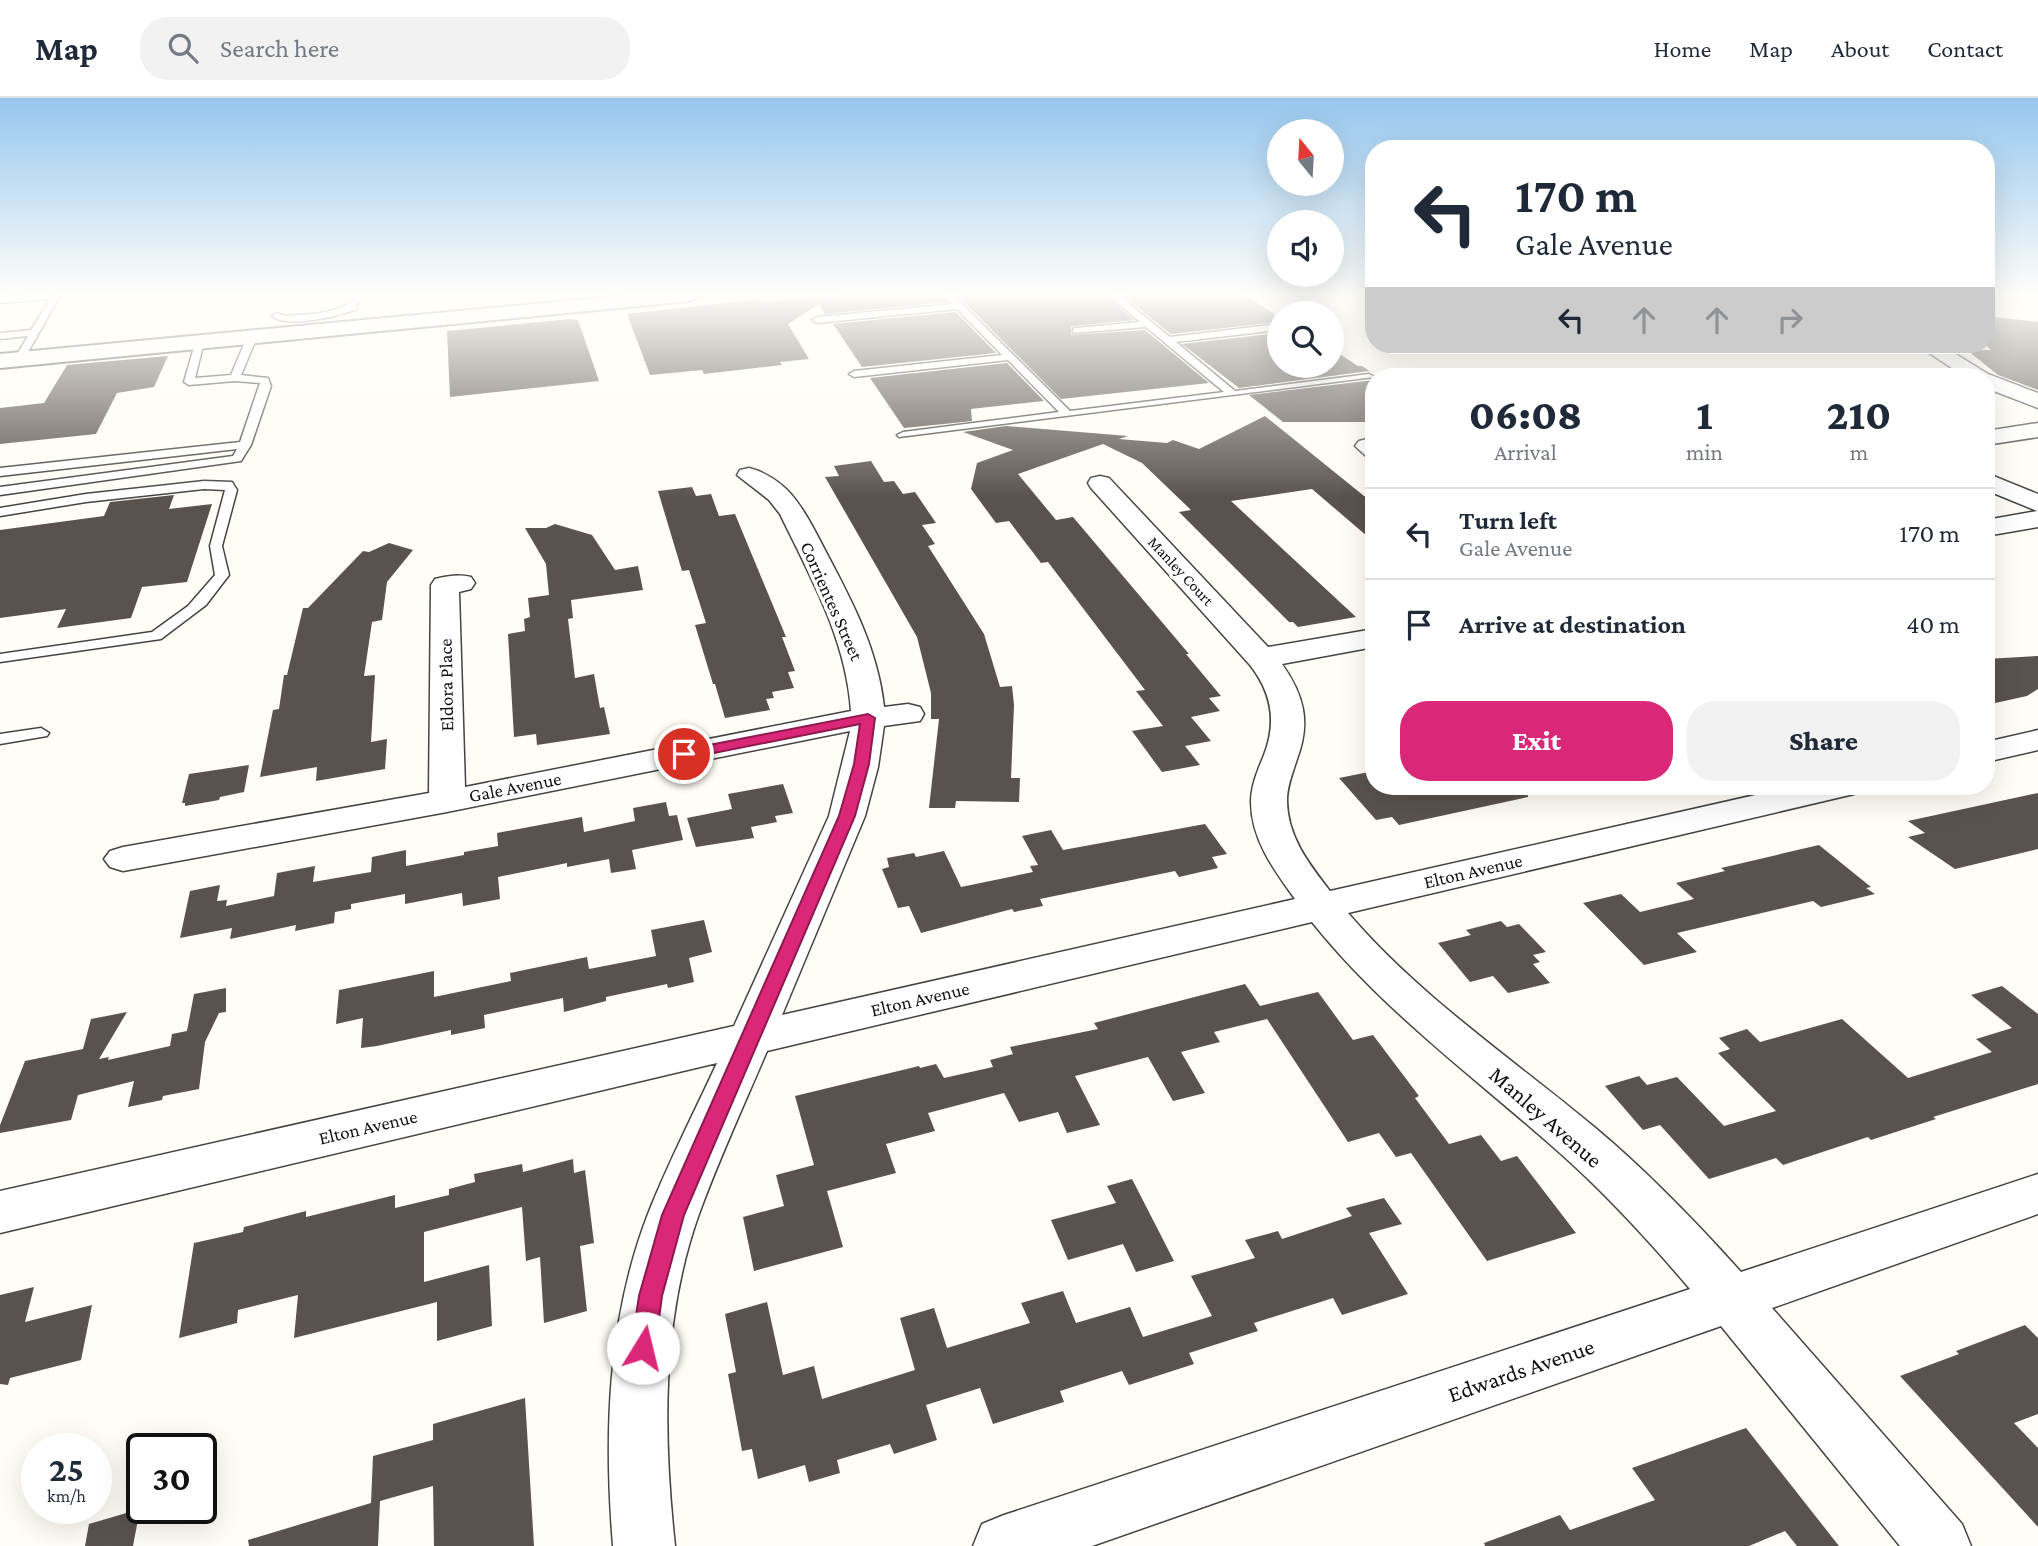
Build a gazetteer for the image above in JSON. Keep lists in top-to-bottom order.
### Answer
{
  "streets": {
    "street": [
      "Manley Court",
      "Corrientes Street",
      "Eldora Place",
      "Gale Avenue",
      "Elton Avenue",
      "Manley Avenue",
      "Edwards Avenue"
    ]
  },
  "crossings": [
    ["Manley Court", "Manley Avenue"],
    ["Corrientes Street", "Gale Avenue"],
    ["Corrientes Street", "Elton Avenue"],
    ["Eldora Place", "Gale Avenue"],
    ["Elton Avenue", "Manley Avenue"],
    ["Manley Avenue", "Edwards Avenue"]
  ],
  "north": "top",
  "page": {
    "header": "Map",
    "search": "Search here",
    "nav": [
      "Home",
      "Map",
      "About",
      "Contact"
    ],
    "turn": ["170 m", "Gale Avenue"],
    "eta": [
      "06:08",
      "Arrival",
      "1",
      "min",
      "210",
      "m"
    ],
    "list": [
      {
        "name": "Turn left",
        "note": "Gale Avenue",
        "value": "170 m"
      },
      {
        "name": "Arrive at destination",
        "value": "40 m"
      }
    ],
    "buttons": ["Exit", "Share"],
    "speed": "25 km/h",
    "limit": "30"
  }
}
